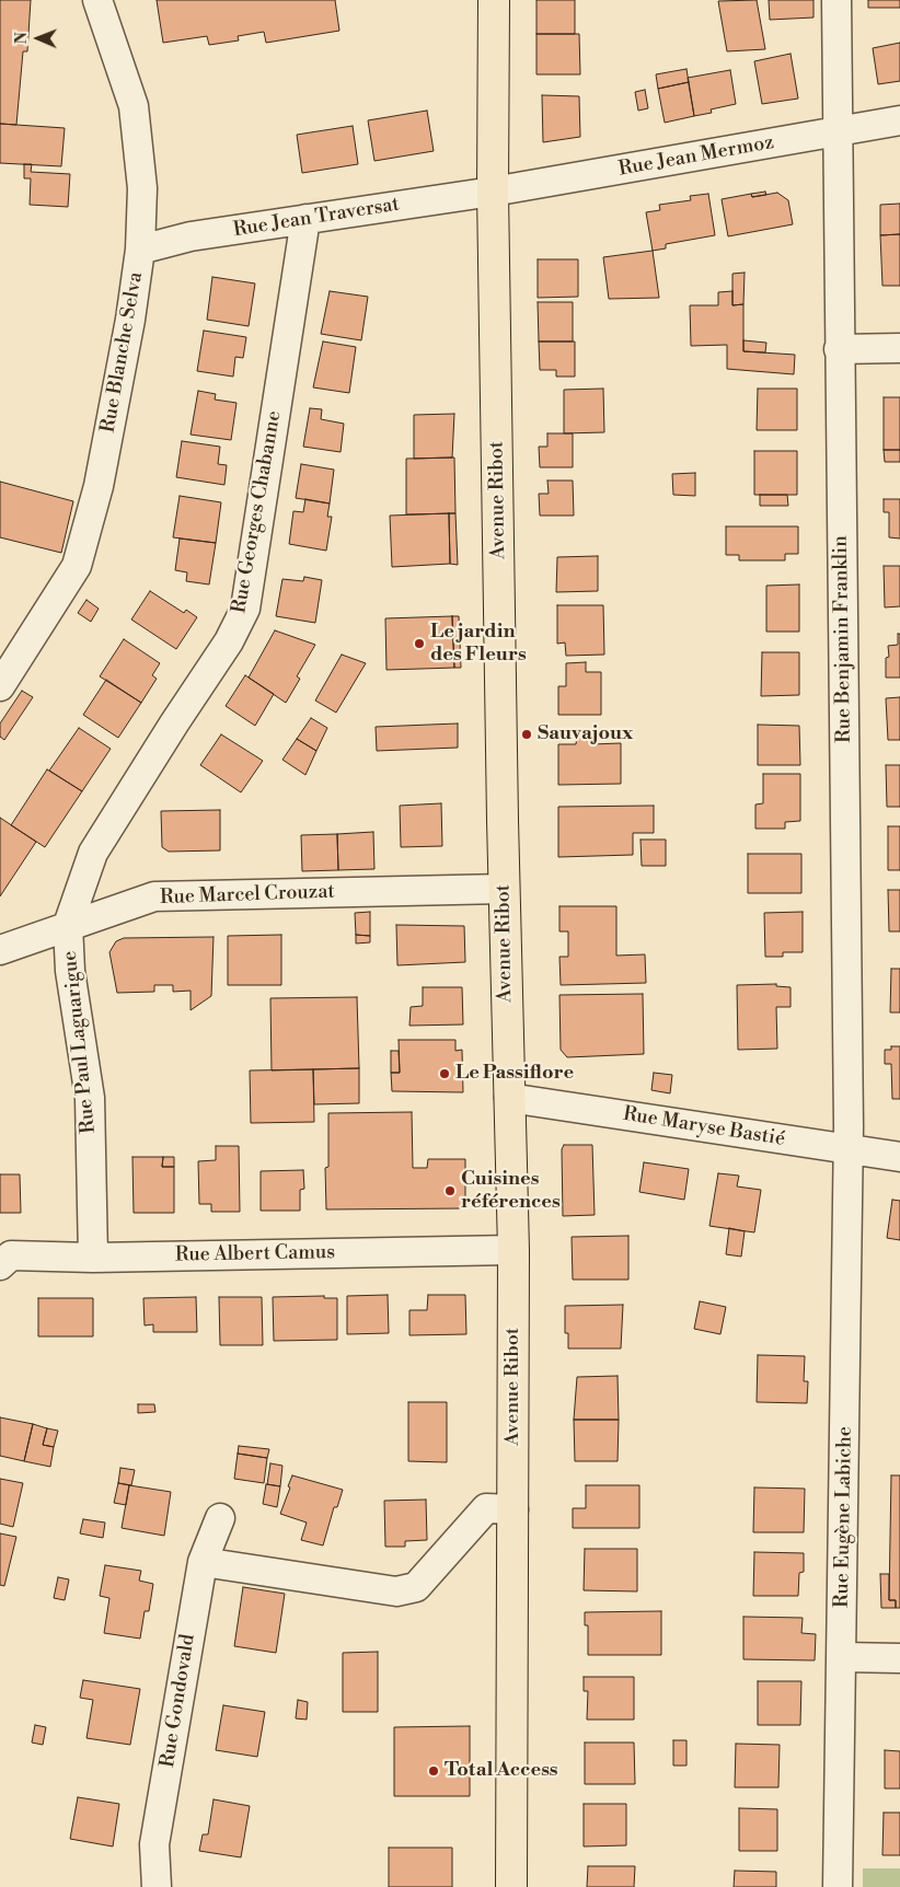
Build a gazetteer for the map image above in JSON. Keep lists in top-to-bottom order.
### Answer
{
  "streets": {
    "main road": ["Avenue Ribot"],
    "street": [
      "Rue Jean Mermoz",
      "Rue Jean Traversat",
      "Rue Blanche Selva",
      "Rue Georges Chabanne",
      "Rue Benjamin Franklin",
      "Rue Marcel Crouzat",
      "Rue Paul Laguarigue",
      "Rue Maryse Bastié",
      "Rue Albert Camus",
      "Rue Eugène Labiche",
      "Rue Gondovald"
    ]
  },
  "crossings": [
    ["Rue Jean Mermoz", "Rue Jean Traversat"],
    ["Rue Jean Mermoz", "Avenue Ribot"],
    ["Rue Jean Mermoz", "Rue Benjamin Franklin"],
    ["Rue Jean Traversat", "Rue Blanche Selva"],
    ["Rue Jean Traversat", "Avenue Ribot"],
    ["Rue Jean Traversat", "Rue Georges Chabanne"],
    ["Avenue Ribot", "Rue Marcel Crouzat"],
    ["Avenue Ribot", "Rue Maryse Bastié"],
    ["Avenue Ribot", "Rue Albert Camus"],
    ["Rue Georges Chabanne", "Rue Marcel Crouzat"],
    ["Rue Georges Chabanne", "Rue Paul Laguarigue"],
    ["Rue Benjamin Franklin", "Rue Maryse Bastié"],
    ["Rue Benjamin Franklin", "Rue Eugène Labiche"],
    ["Rue Marcel Crouzat", "Rue Paul Laguarigue"],
    ["Rue Paul Laguarigue", "Rue Albert Camus"],
    ["Rue Maryse Bastié", "Rue Eugène Labiche"]
  ],
  "places": [
    "Le jardin des Fleurs",
    "Sauvajoux",
    "Le Passiflore",
    "Cuisines références",
    "Total Access"
  ],
  "north": "left"
}
